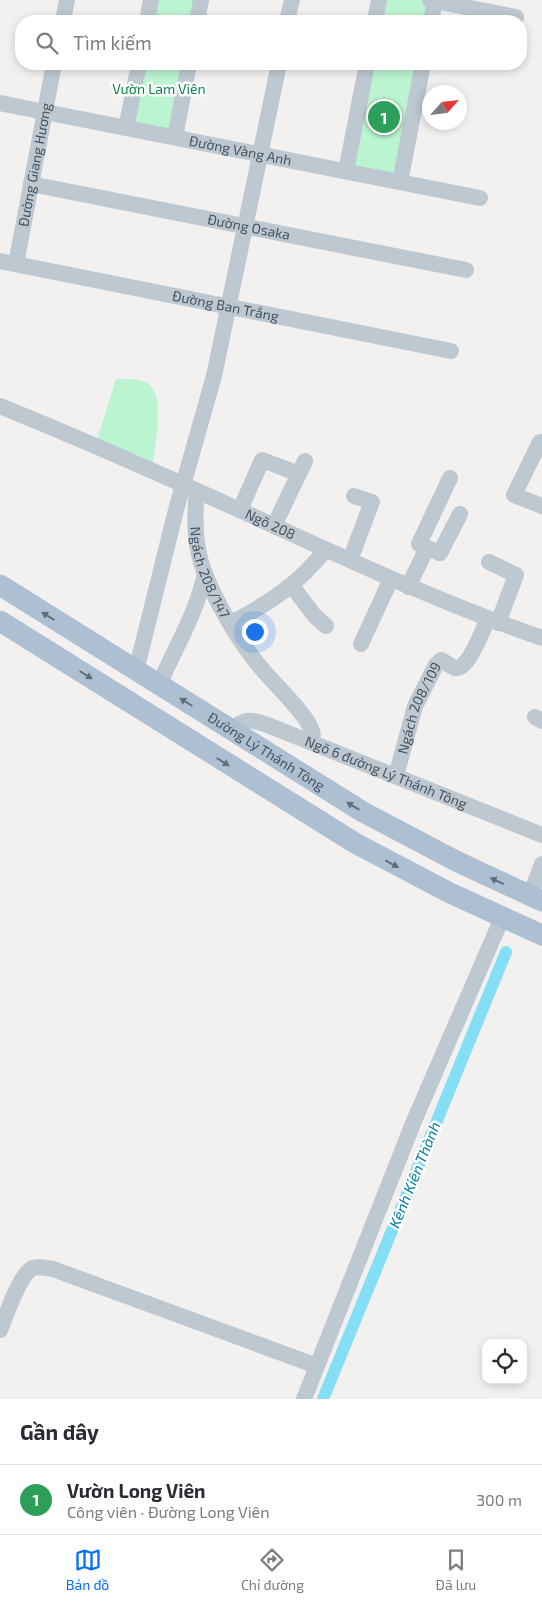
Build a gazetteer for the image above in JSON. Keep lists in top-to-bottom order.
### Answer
{
  "streets": {
    "main road": ["Đường Lý Thánh Tông"],
    "street": [
      "Đường Vàng Anh",
      "Đường Giang Hương",
      "Đường Osaka",
      "Đường Ban Trắng",
      "Ngõ 208",
      "Ngách 208/147",
      "Ngách 208/109",
      "Ngõ 6 đường Lý Thánh Tông"
    ]
  },
  "crossings": [
    ["Đường Vàng Anh", "Đường Giang Hương"],
    ["Đường Giang Hương", "Đường Osaka"],
    ["Đường Giang Hương", "Đường Ban Trắng"],
    ["Ngõ 208", "Ngách 208/147"],
    ["Ngõ 208", "Ngách 208/109"],
    ["Ngách 208/147", "Ngõ 6 đường Lý Thánh Tông"],
    ["Ngách 208/109", "Ngõ 6 đường Lý Thánh Tông"],
    ["Đường Lý Thánh Tông", "Ngõ 6 đường Lý Thánh Tông"]
  ],
  "water": ["Kênh Kiên Thành"],
  "parks": ["Vườn Lam Viên"],
  "north": "top right",
  "page": {
    "search": "Tìm kiếm",
    "pins": "1",
    "heading": "Gần đây",
    "list": [
      {
        "mark": "1",
        "name": "Vườn Long Viên",
        "note": "Công viên · Đường Long Viên",
        "value": "300 m"
      }
    ],
    "nav": ["Bản đồ", "Chỉ đường", "Đã lưu"]
  }
}
